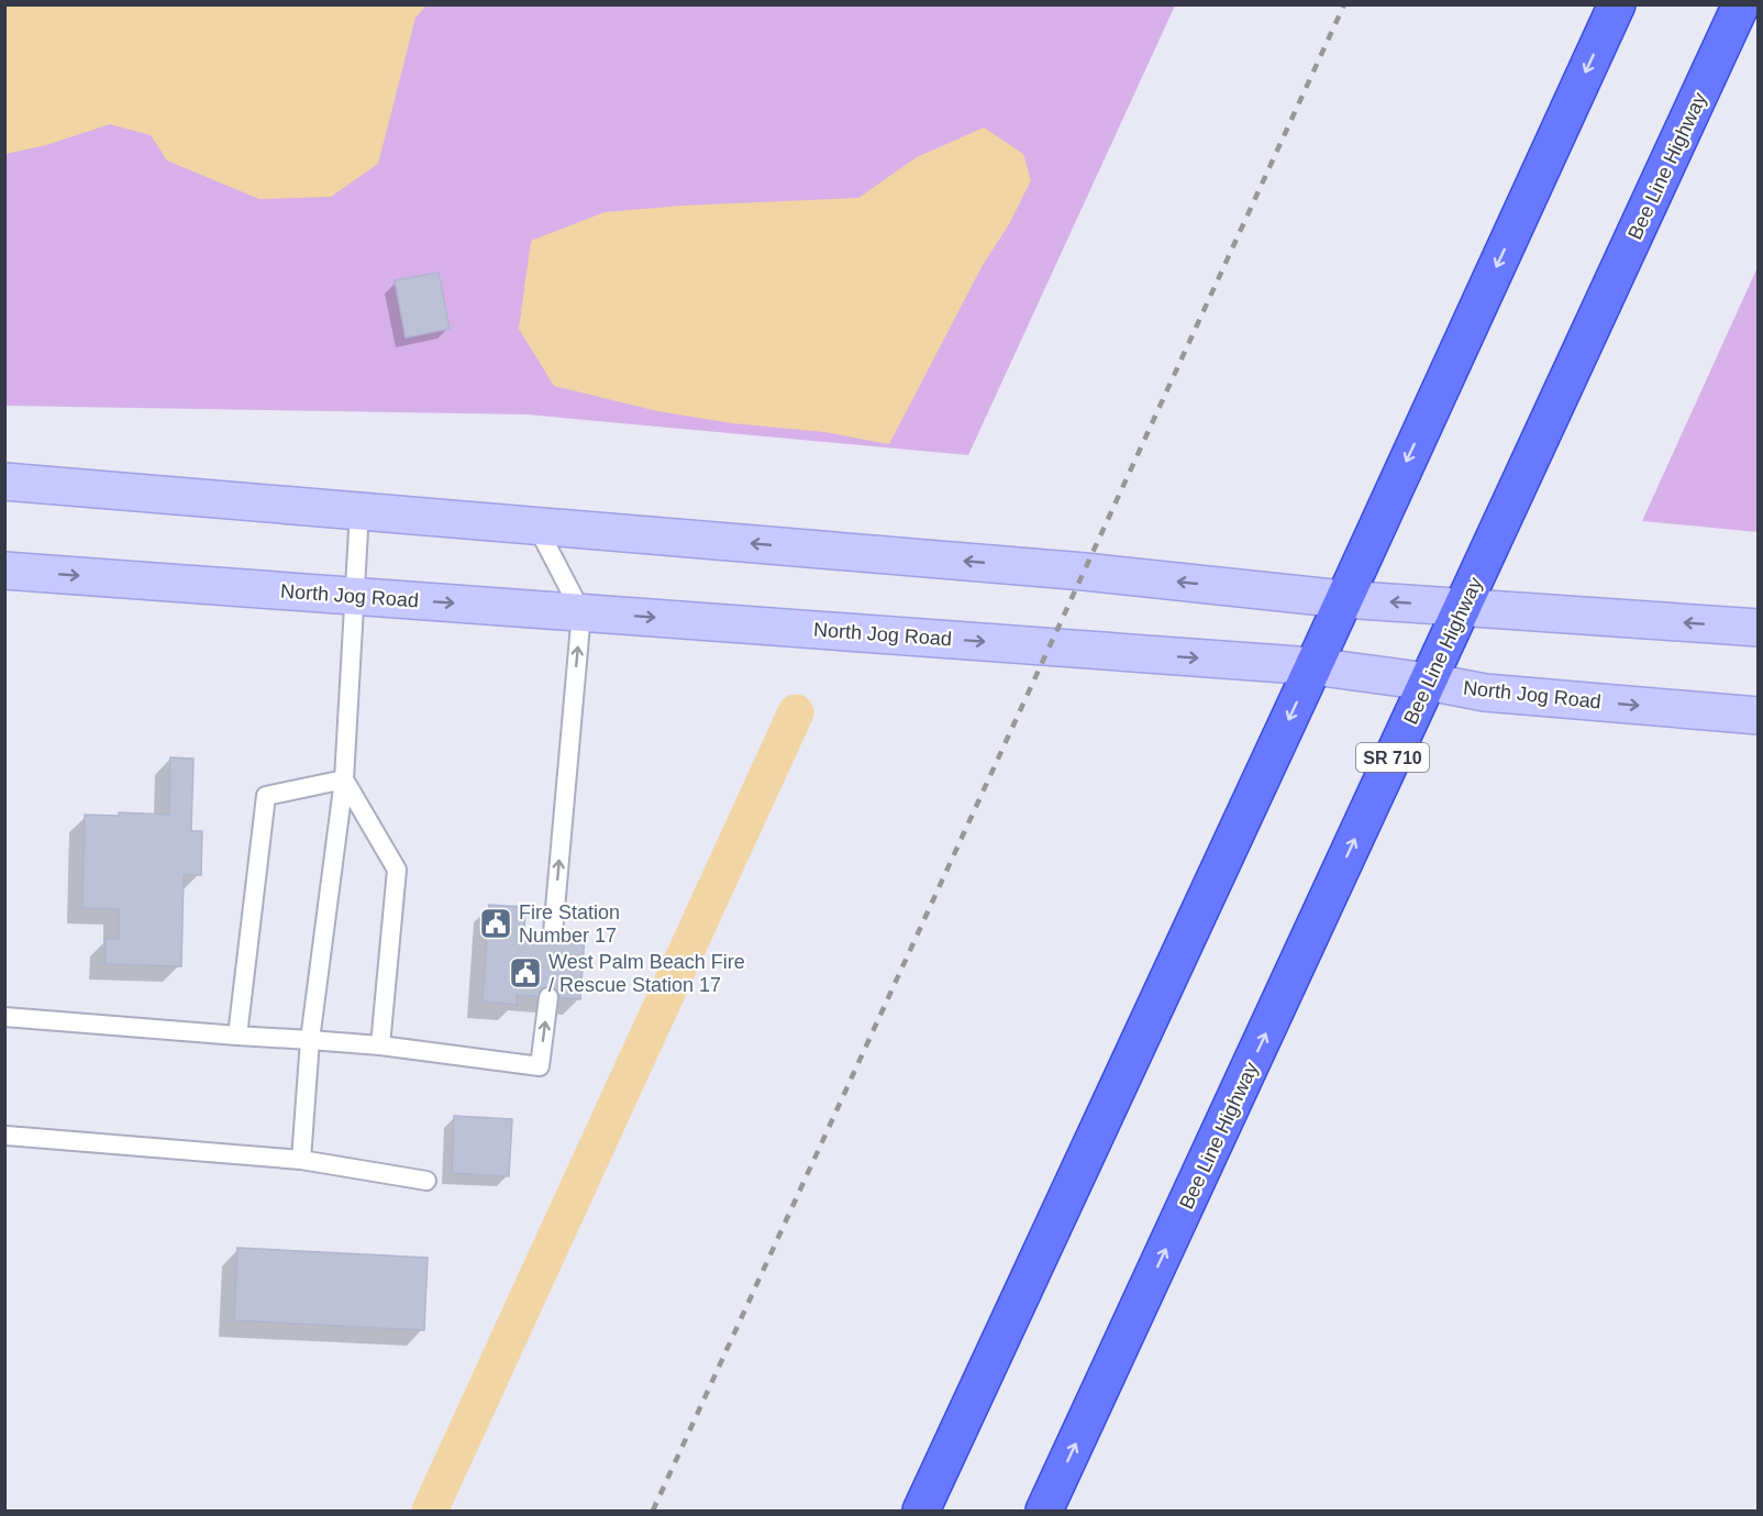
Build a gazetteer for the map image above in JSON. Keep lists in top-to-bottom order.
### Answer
{
  "streets": {
    "highway": ["Bee Line Highway", "SR 710"],
    "main road": ["North Jog Road"]
  },
  "crossings": [
    ["Bee Line Highway", "North Jog Road"]
  ],
  "places": {
    "public building": ["Fire Station Number 17", "West Palm Beach Fire / Rescue Station 17"]
  }
}
